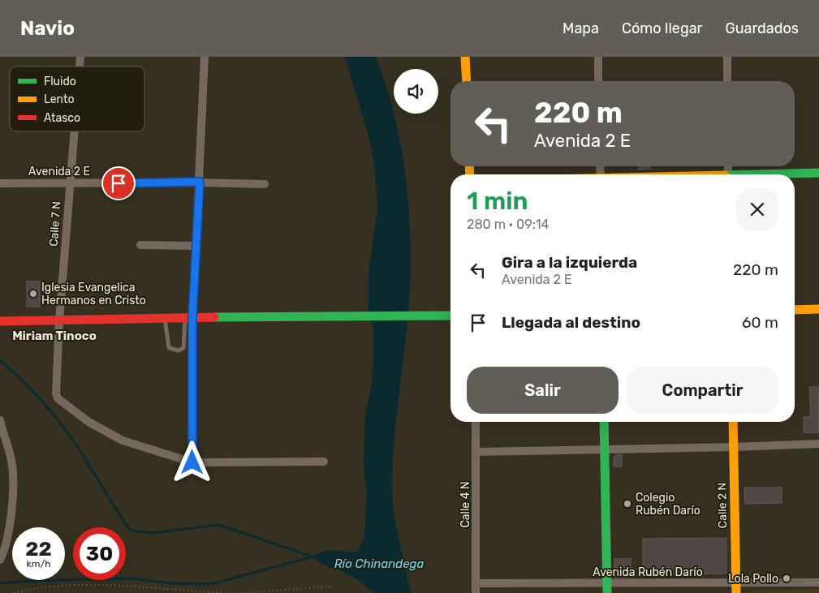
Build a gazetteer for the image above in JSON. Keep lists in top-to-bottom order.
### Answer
{
  "streets": {
    "street": [
      "Avenida 2 E",
      "Calle 7 N",
      "Calle 4 N",
      "Calle 2 N",
      "Avenida Rubén Darío"
    ]
  },
  "crossings": [
    ["Avenida 2 E", "Calle 7 N"],
    ["Calle 4 N", "Avenida Rubén Darío"],
    ["Calle 2 N", "Avenida Rubén Darío"]
  ],
  "districts": ["Miriam Tinoco"],
  "water": ["Río Chinandega"],
  "places": ["Iglesia Evangelica Hermanos en Cristo", "Colegio Rubén Darío", "Lola Pollo"],
  "legend": ["Fluido", "Lento", "Atasco"],
  "page": {
    "header": "Navio",
    "nav": ["Mapa", "Cómo llegar", "Guardados"],
    "turn": ["220 m", "Avenida 2 E"],
    "heading": ["1 min", "280 m · 09:14"],
    "list": [
      {
        "name": "Gira a la izquierda",
        "note": "Avenida 2 E",
        "value": "220 m"
      },
      {
        "name": "Llegada al destino",
        "value": "60 m"
      }
    ],
    "buttons": ["Salir", "Compartir"],
    "speed": "22 km/h",
    "limit": "30"
  }
}
